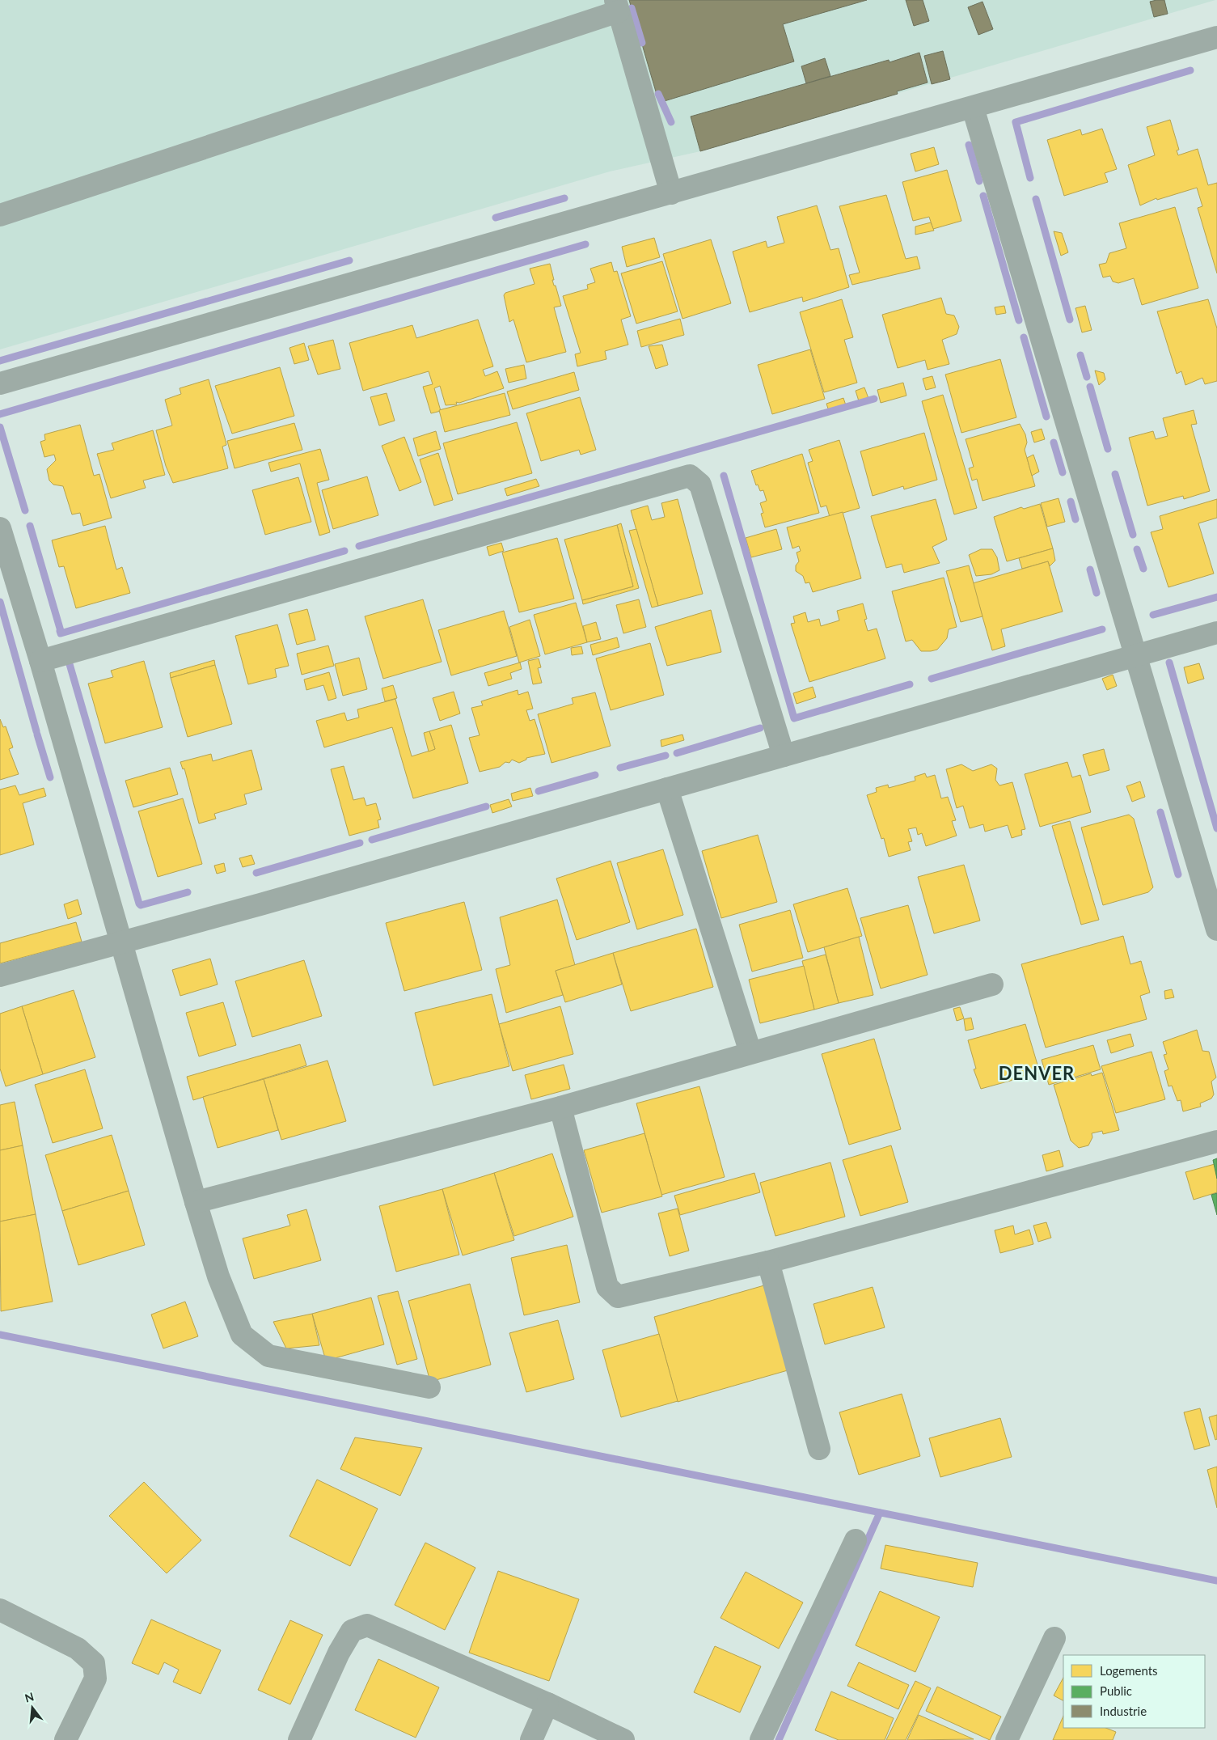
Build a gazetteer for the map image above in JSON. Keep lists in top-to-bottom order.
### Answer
{
  "districts": ["DENVER"],
  "legend": ["Logements", "Public", "Industrie"],
  "north": "top"
}
